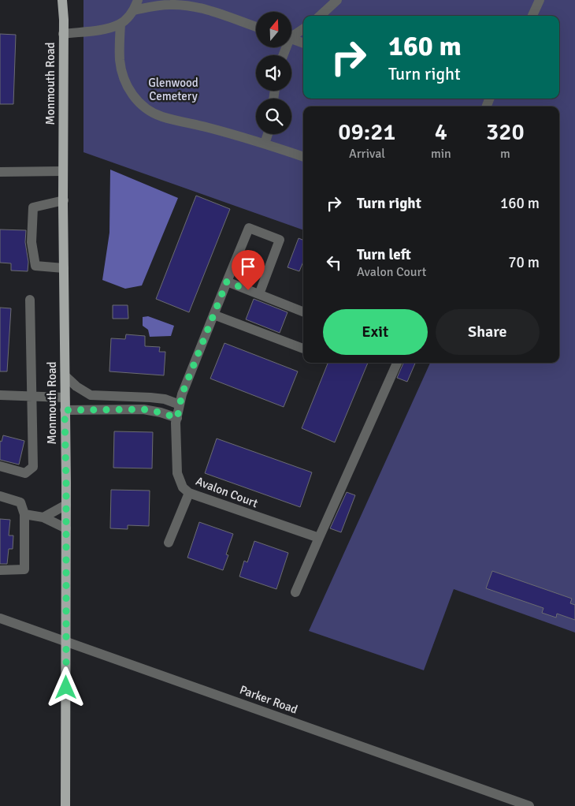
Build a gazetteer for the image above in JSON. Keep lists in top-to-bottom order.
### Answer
{
  "streets": {
    "main road": ["Monmouth Road"],
    "street": ["Avalon Court", "Parker Road"]
  },
  "crossings": [
    ["Monmouth Road", "Parker Road"]
  ],
  "parks": ["Glenwood Cemetery"],
  "north": "top",
  "page": {
    "turn": ["160 m", "Turn right"],
    "eta": [
      "09:21",
      "Arrival",
      "4",
      "min",
      "320",
      "m"
    ],
    "list": [
      {
        "name": "Turn right",
        "value": "160 m"
      },
      {
        "name": "Turn left",
        "note": "Avalon Court",
        "value": "70 m"
      }
    ],
    "buttons": ["Exit", "Share"]
  }
}
